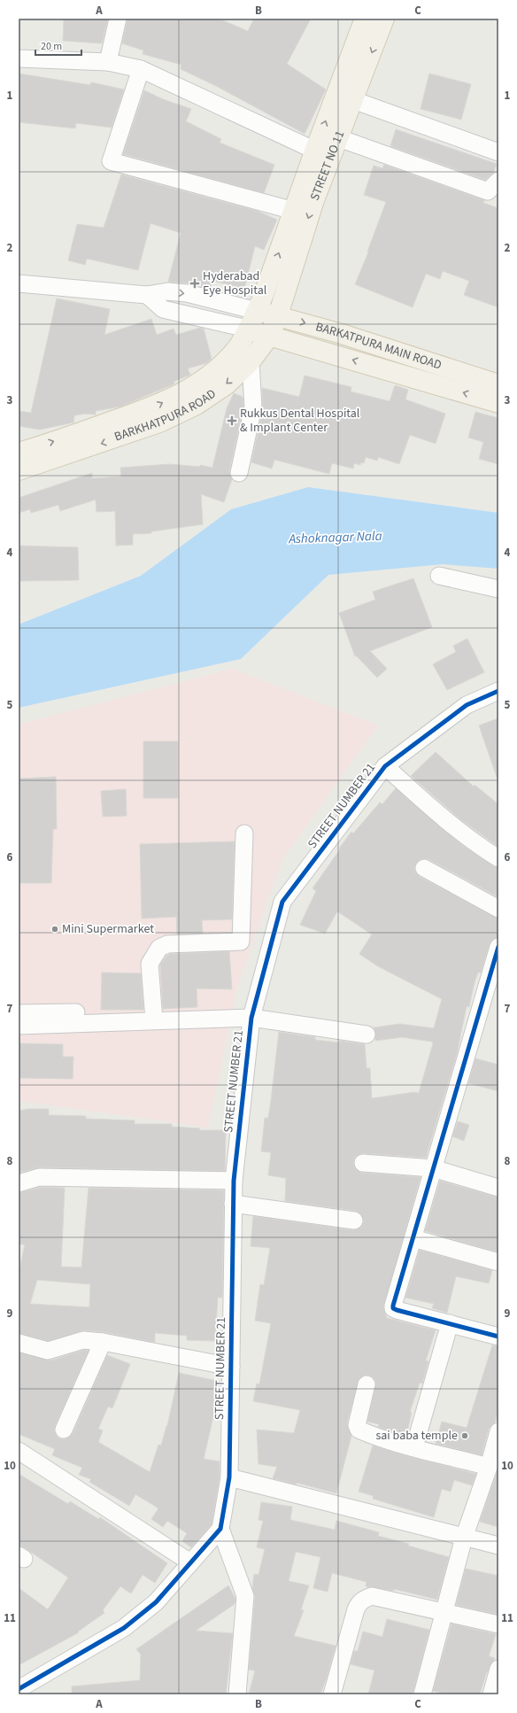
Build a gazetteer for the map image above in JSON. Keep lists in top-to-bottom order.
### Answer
{
  "streets": {
    "main road": ["STREET NO 11", "BARKATPURA MAIN ROAD", "BARKHATPURA ROAD"],
    "street": ["STREET NUMBER 21"]
  },
  "crossings": [
    ["STREET NO 11", "BARKATPURA MAIN ROAD"],
    ["STREET NO 11", "BARKHATPURA ROAD"],
    ["BARKATPURA MAIN ROAD", "BARKHATPURA ROAD"]
  ],
  "water": ["Ashoknagar Nala"],
  "places": {
    "health": ["Hyderabad Eye Hospital", "Rukkus Dental Hospital & Implant Center"],
    "other": ["Mini Supermarket", "sai baba temple"]
  },
  "scale_bar": "20 m",
  "grid": {
    "columns": ["A", "B", "C"],
    "rows": [
      "1",
      "2",
      "3",
      "4",
      "5",
      "6",
      "7",
      "8",
      "9",
      "10",
      "11"
    ]
  }
}
